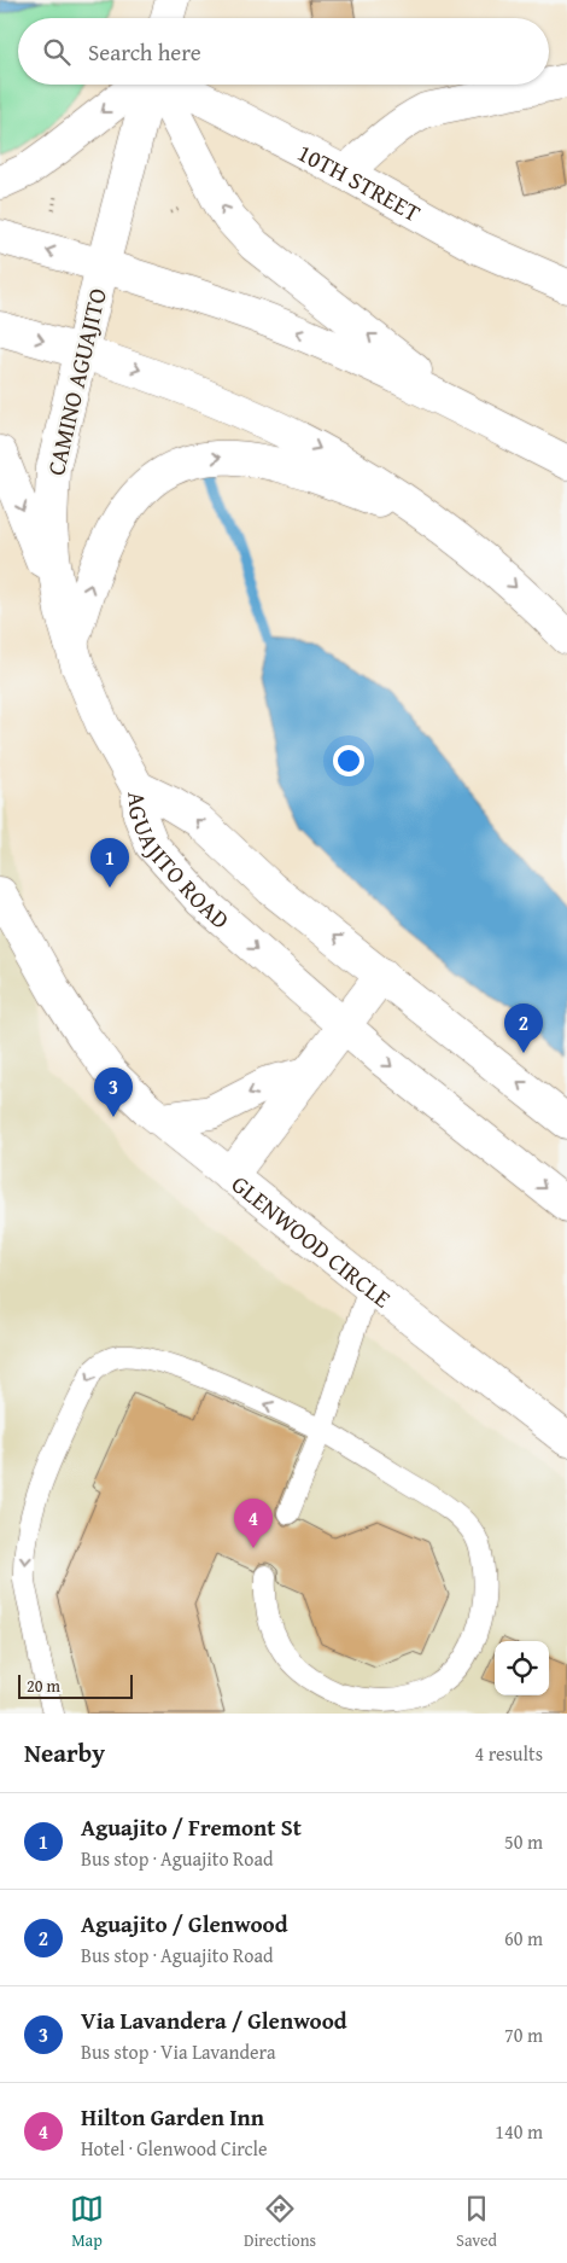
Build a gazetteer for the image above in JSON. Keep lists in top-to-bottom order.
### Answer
{
  "streets": {
    "main road": [
      "10TH STREET",
      "CAMINO AGUAJITO",
      "AGUAJITO ROAD",
      "GLENWOOD CIRCLE"
    ]
  },
  "crossings": [
    ["CAMINO AGUAJITO", "AGUAJITO ROAD"],
    ["AGUAJITO ROAD", "GLENWOOD CIRCLE"]
  ],
  "scale_bar": "20 m",
  "page": {
    "search": "Search here",
    "pins": [
      "1",
      "2",
      "3",
      "4"
    ],
    "scale": "20 m",
    "heading": ["Nearby", "4 results"],
    "list": [
      {
        "mark": "1",
        "name": "Aguajito / Fremont St",
        "note": "Bus stop · Aguajito Road",
        "value": "50 m"
      },
      {
        "mark": "2",
        "name": "Aguajito / Glenwood",
        "note": "Bus stop · Aguajito Road",
        "value": "60 m"
      },
      {
        "mark": "3",
        "name": "Via Lavandera / Glenwood",
        "note": "Bus stop · Via Lavandera",
        "value": "70 m"
      },
      {
        "mark": "4",
        "name": "Hilton Garden Inn",
        "note": "Hotel · Glenwood Circle",
        "value": "140 m"
      }
    ],
    "nav": ["Map", "Directions", "Saved"]
  }
}
